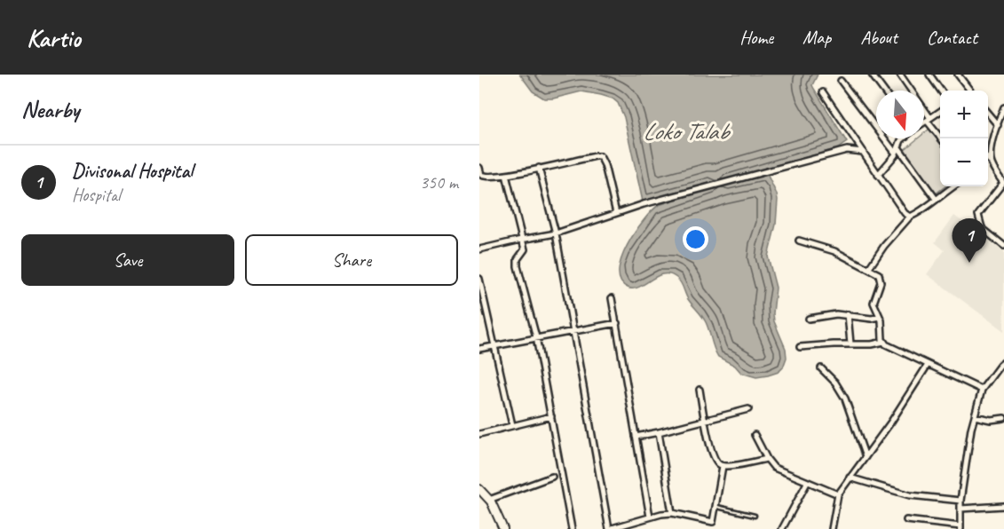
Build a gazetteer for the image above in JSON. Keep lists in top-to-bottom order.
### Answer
{
  "water": ["Loko Talab"],
  "north": "bottom",
  "page": {
    "header": "Kartio",
    "nav": [
      "Home",
      "Map",
      "About",
      "Contact"
    ],
    "heading": "Nearby",
    "map_buttons": ["+", "−"],
    "list": [
      {
        "mark": "1",
        "name": "Divisonal Hospital",
        "note": "Hospital",
        "value": "350 m"
      }
    ],
    "buttons": ["Save", "Share"],
    "pins": "1"
  }
}
